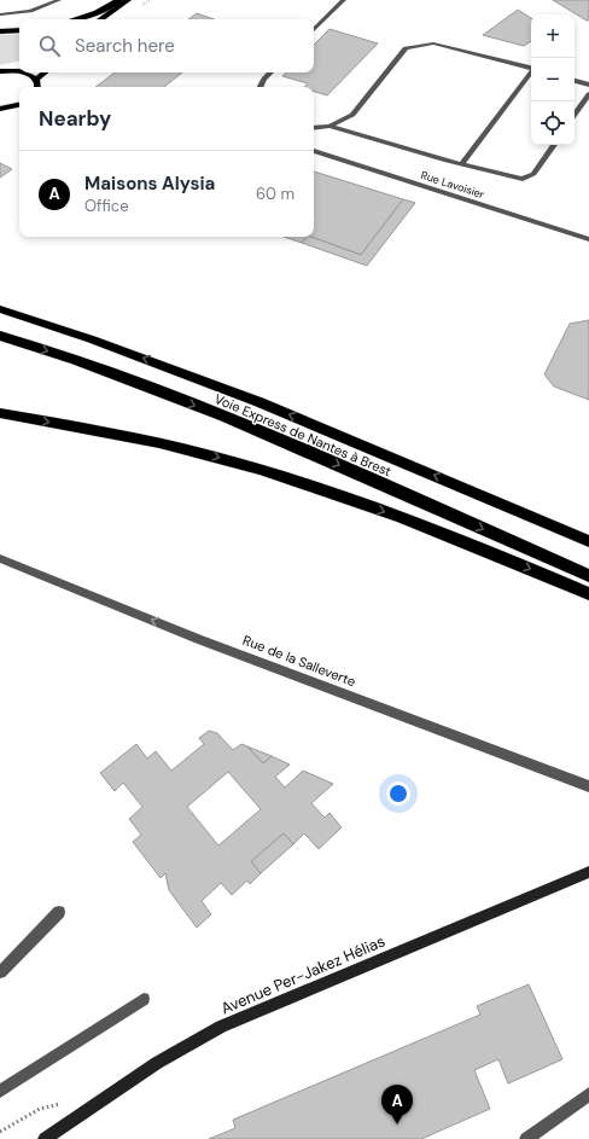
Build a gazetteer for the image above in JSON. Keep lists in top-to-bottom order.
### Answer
{
  "streets": {
    "highway": ["Voie Express de Nantes à Brest"],
    "street": ["Rue Lavoisier", "Rue de la Salleverte", "Avenue Per-Jakez Hélias"]
  },
  "one_way": ["Rue de la Salleverte"],
  "page": {
    "map_buttons": ["+", "−"],
    "search": "Search here",
    "heading": "Nearby",
    "list": [
      {
        "mark": "A",
        "name": "Maisons Alysia",
        "note": "Office",
        "value": "60 m"
      }
    ],
    "pins": "A"
  }
}
